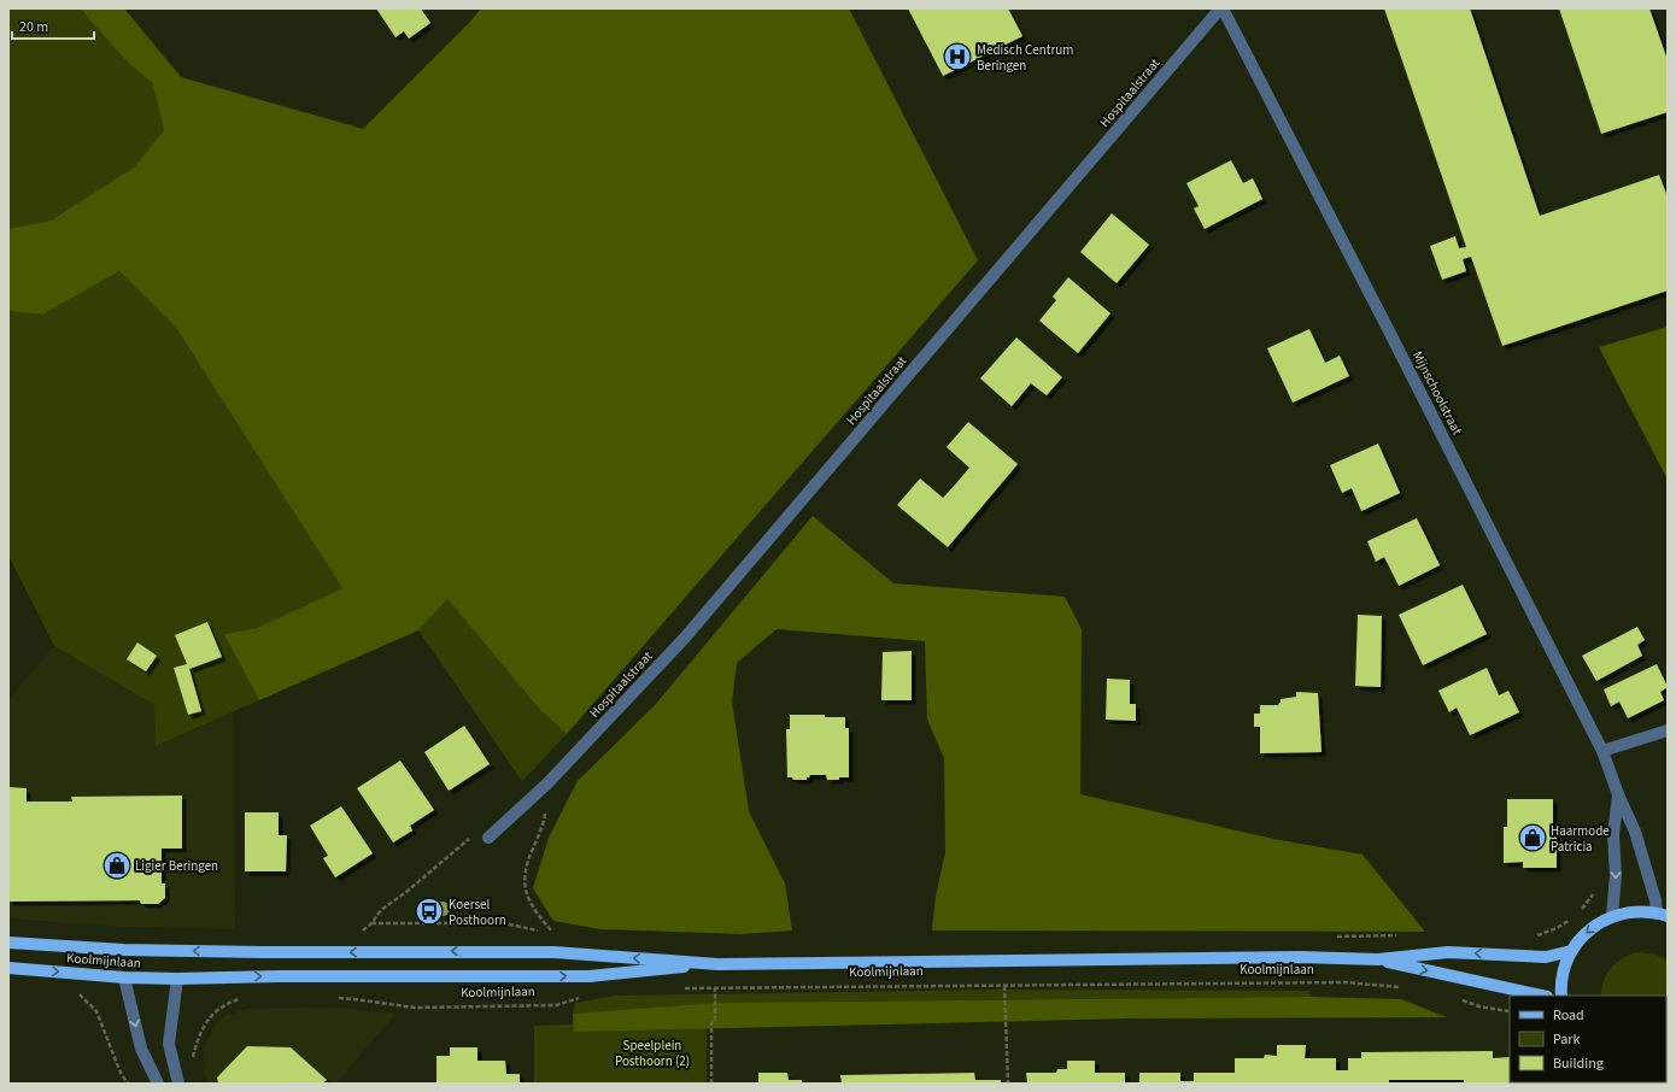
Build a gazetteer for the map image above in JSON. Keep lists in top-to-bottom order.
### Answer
{
  "streets": {
    "main road": ["Koolmijnlaan"],
    "street": ["Hospitaalstraat", "Mijnschoolstraat"]
  },
  "crossings": [
    ["Hospitaalstraat", "Mijnschoolstraat"]
  ],
  "parks": ["Speelplein Posthoorn (2)"],
  "places": {
    "hospital": ["Medisch Centrum Beringen"],
    "shop": ["Haarmode Patricia", "Ligier Beringen"],
    "bus stop": ["Koersel Posthoorn"]
  },
  "legend": ["Road", "Park", "Building"],
  "scale_bar": "20 m"
}
